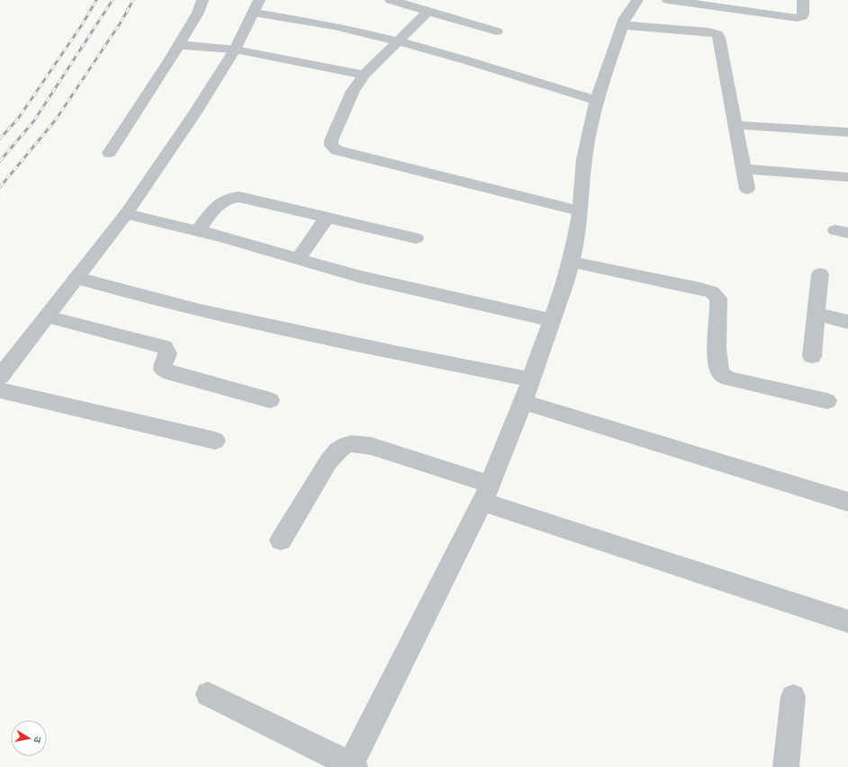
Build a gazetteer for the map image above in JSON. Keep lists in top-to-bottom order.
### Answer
{
  "north": "right"
}
